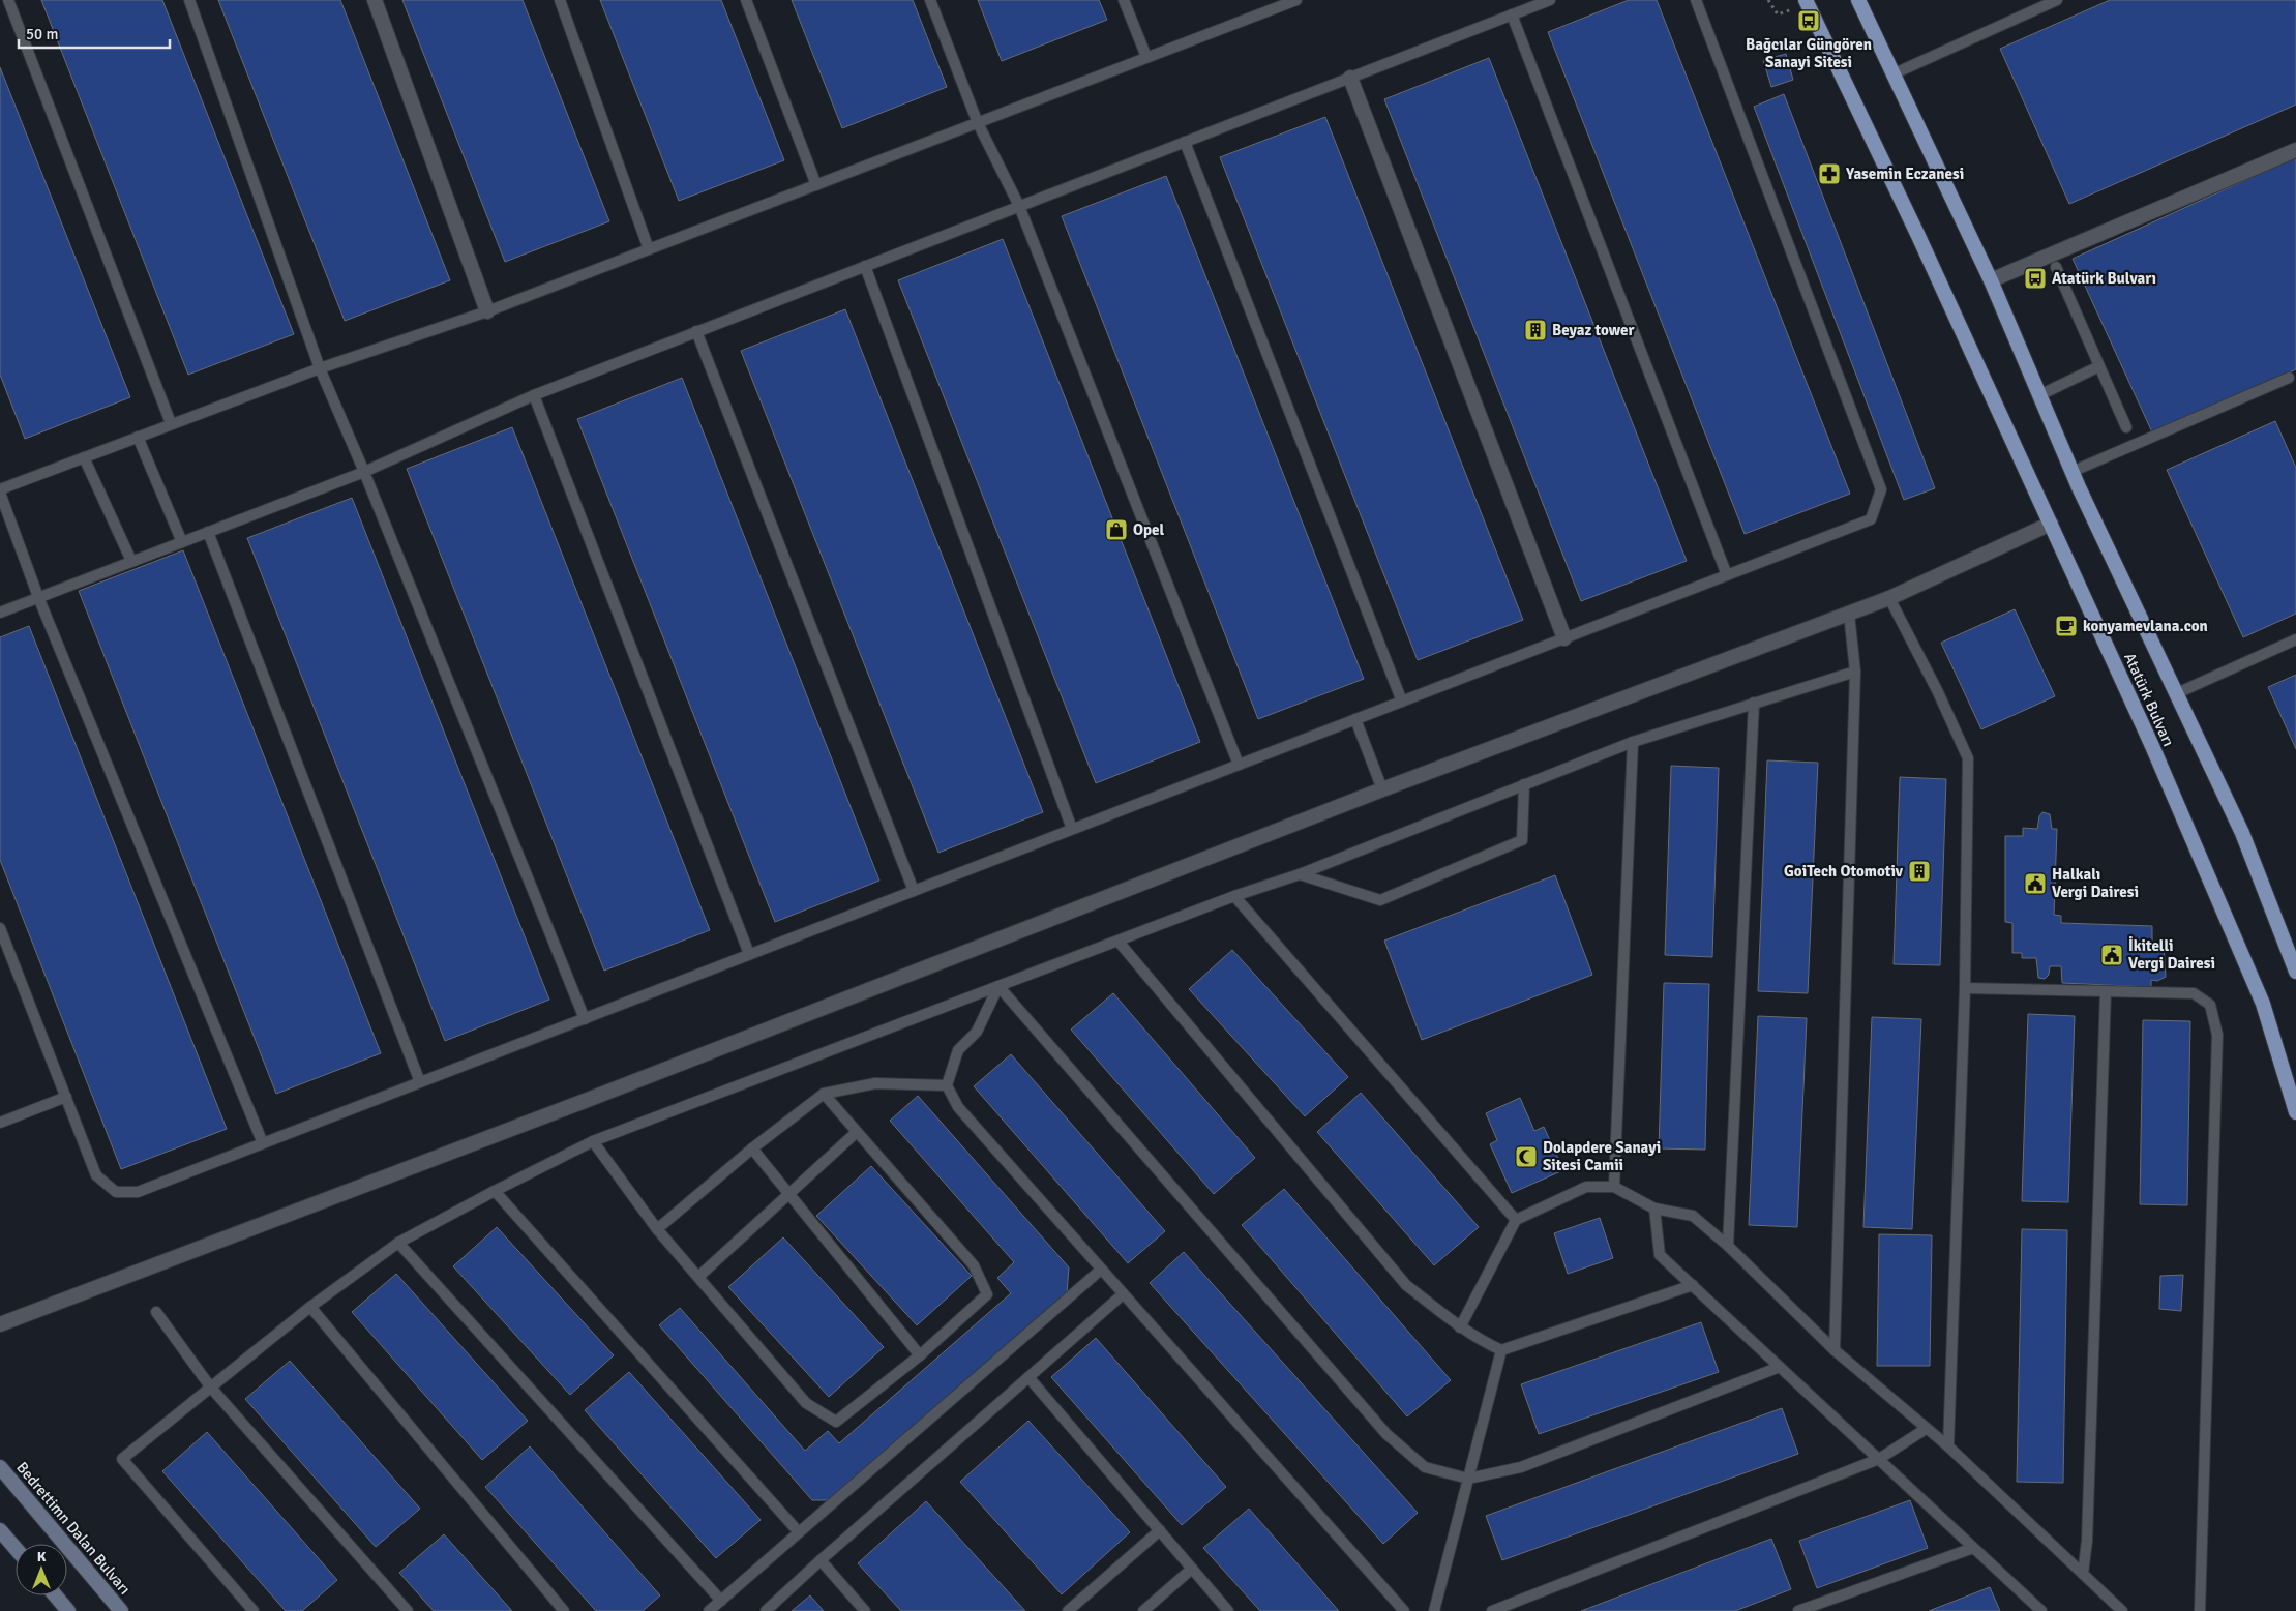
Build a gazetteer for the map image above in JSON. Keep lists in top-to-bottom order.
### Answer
{
  "streets": {
    "main road": ["Atatürk Bulvarı", "Bedrettimn Dalan Bulvarı"]
  },
  "places": {
    "bus stop": ["Bağcılar Güngören Sanayi Sitesi", "Atatürk Bulvarı"],
    "pharmacy": ["Yasemin Eczanesi"],
    "building": ["Beyaz tower", "GoiTech Otomotiv"],
    "shop": ["Opel"],
    "cafe": ["konyamevlana.con"],
    "public building": ["Halkalı Vergi Dairesi", "İkitelli Vergi Dairesi"],
    "mosque": ["Dolapdere Sanayi Sitesi Camii"]
  },
  "scale_bar": "50 m",
  "north": "top"
}
